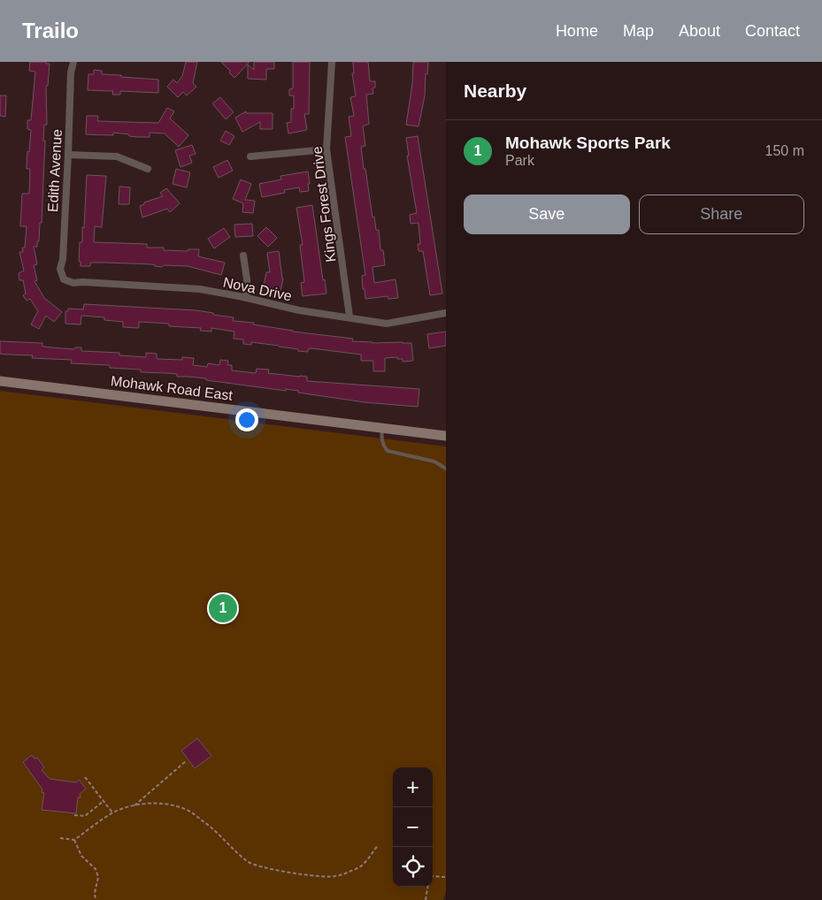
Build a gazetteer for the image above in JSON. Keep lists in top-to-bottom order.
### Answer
{
  "streets": {
    "main road": ["Mohawk Road East"],
    "street": ["Edith Avenue", "Kings Forest Drive", "Nova Drive"]
  },
  "crossings": [
    ["Edith Avenue", "Nova Drive"],
    ["Kings Forest Drive", "Nova Drive"]
  ],
  "page": {
    "header": "Trailo",
    "nav": [
      "Home",
      "Map",
      "About",
      "Contact"
    ],
    "heading": "Nearby",
    "list": [
      {
        "mark": "1",
        "name": "Mohawk Sports Park",
        "note": "Park",
        "value": "150 m"
      }
    ],
    "buttons": ["Save", "Share"],
    "pins": "1",
    "map_buttons": ["+", "−"]
  }
}
